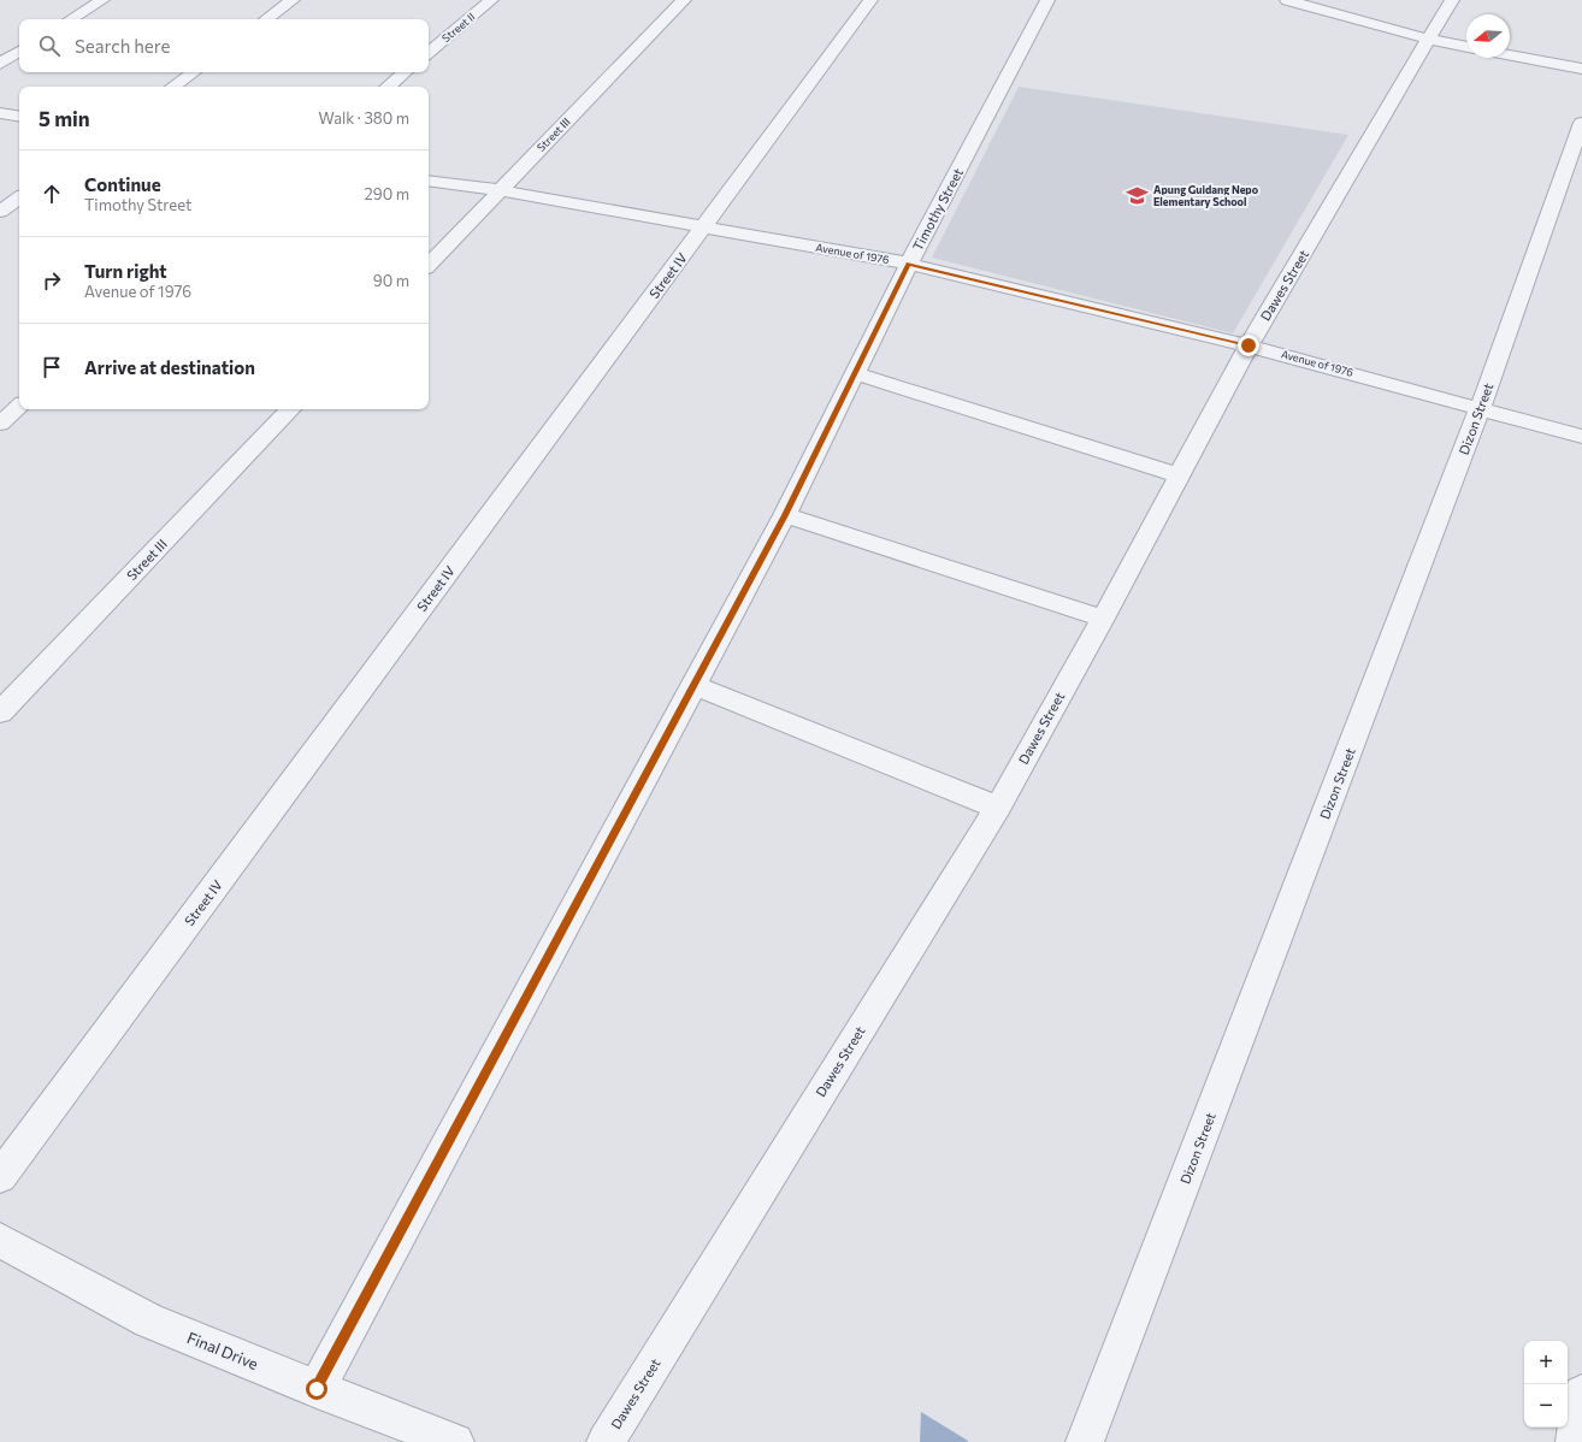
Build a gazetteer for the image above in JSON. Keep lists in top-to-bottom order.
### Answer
{
  "streets": {
    "street": [
      "Street II",
      "Street III",
      "Timothy Street",
      "Avenue of 1976",
      "Street IV",
      "Dawes Street",
      "Dizon Street",
      "Final Drive"
    ]
  },
  "crossings": [
    ["Street III", "Avenue of 1976"],
    ["Timothy Street", "Avenue of 1976"],
    ["Timothy Street", "Final Drive"],
    ["Avenue of 1976", "Street IV"],
    ["Avenue of 1976", "Dawes Street"],
    ["Avenue of 1976", "Dizon Street"]
  ],
  "places": {
    "school or university": ["Apung Guidang Nepo Elementary School"]
  },
  "north": "left",
  "page": {
    "search": "Search here",
    "heading": ["5 min", "Walk · 380 m"],
    "list": [
      ["Continue", "Timothy Street", "290 m"],
      ["Turn right", "Avenue of 1976", "90 m"],
      "Arrive at destination"
    ],
    "map_buttons": ["+", "−"]
  }
}
